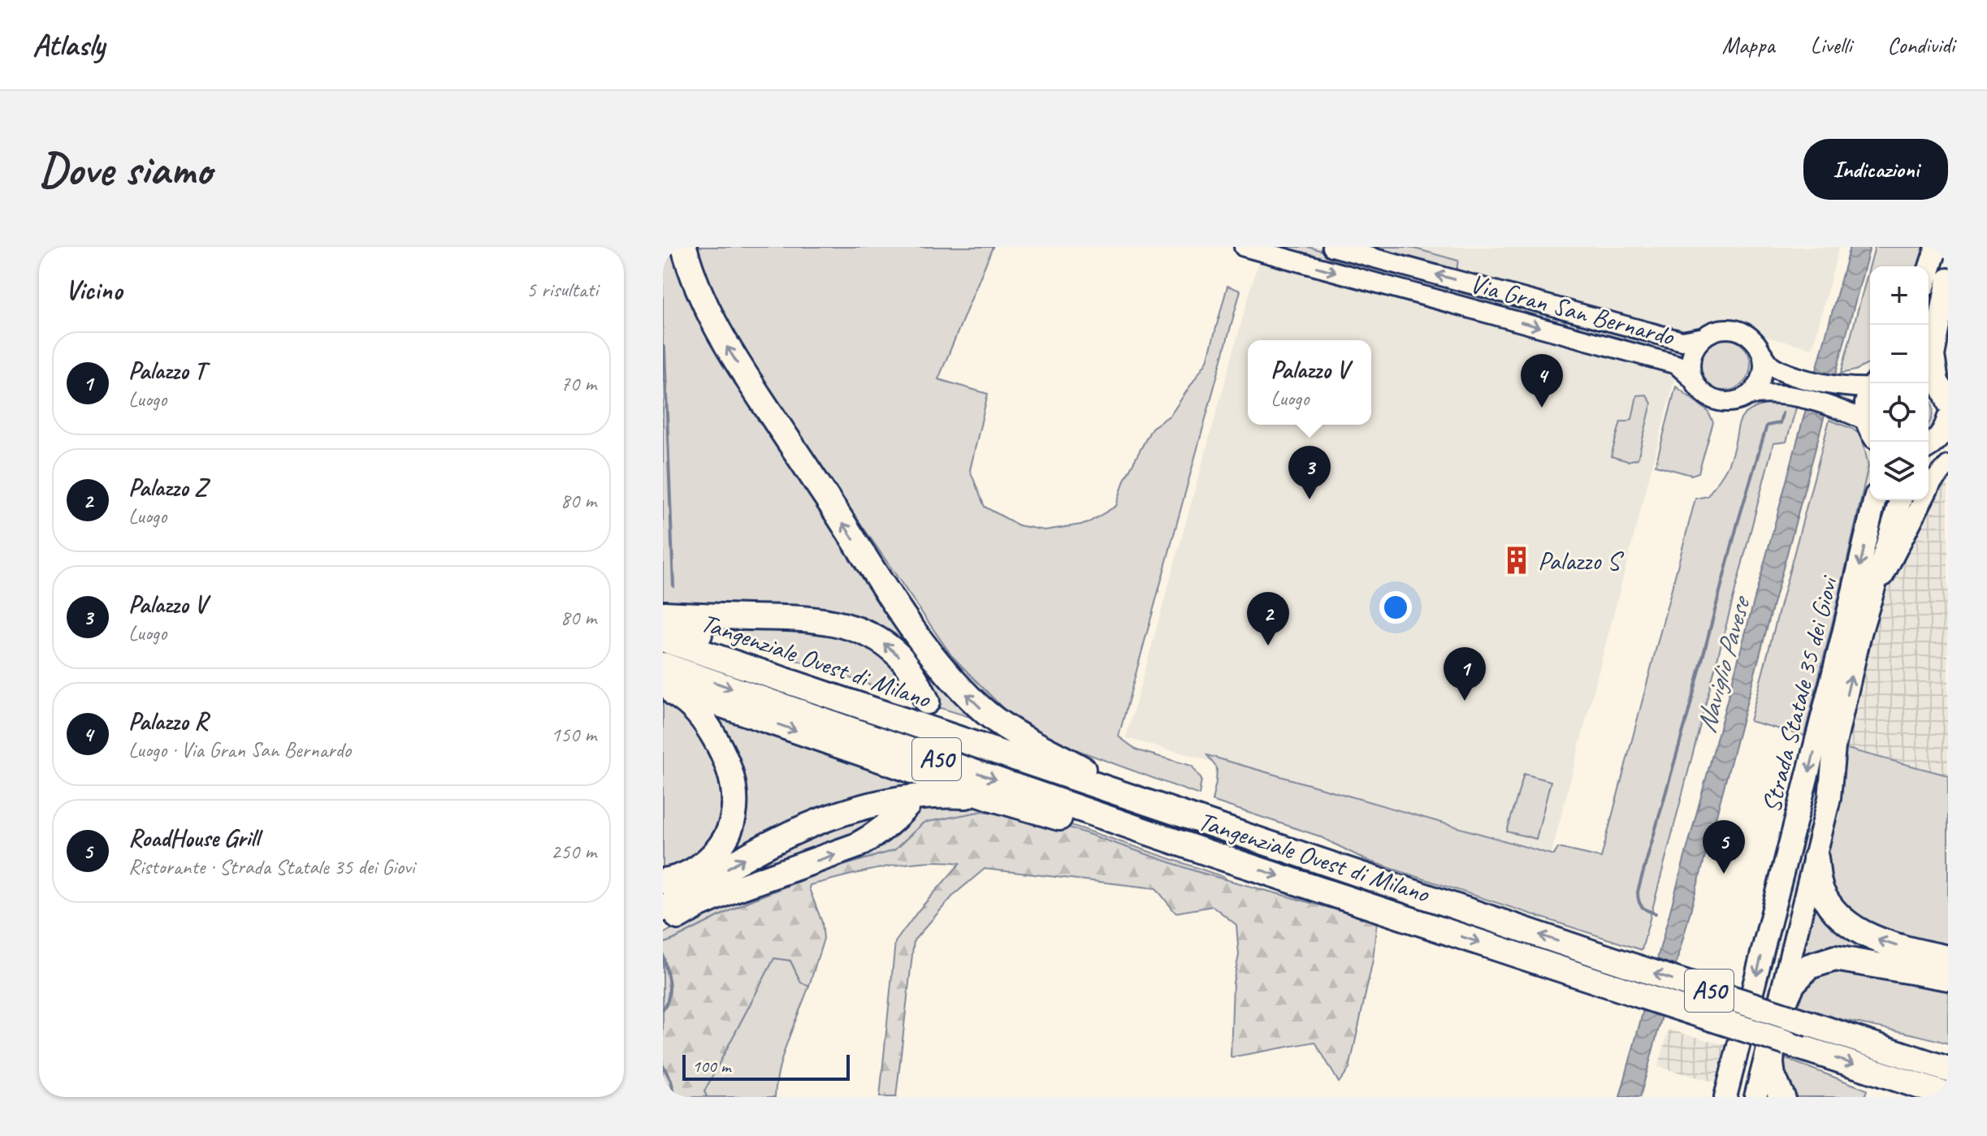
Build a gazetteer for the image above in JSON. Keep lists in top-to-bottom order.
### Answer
{
  "streets": {
    "highway": ["Tangenziale Ovest di Milano", "A50"],
    "main road": ["Via Gran San Bernardo", "Strada Statale 35 dei Giovi"]
  },
  "water": ["Naviglio Pavese"],
  "places": {
    "building": ["Palazzo S"]
  },
  "scale_bar": "100 m",
  "page": {
    "header": "Atlasly",
    "nav": ["Mappa", "Livelli", "Condividi"],
    "buttons": "Indicazioni",
    "title": "Dove siamo",
    "heading": ["Vicino", "5 risultati"],
    "map_buttons": ["+", "−"],
    "list": [
      {
        "mark": "1",
        "name": "Palazzo T",
        "note": "Luogo",
        "value": "70 m"
      },
      {
        "mark": "2",
        "name": "Palazzo Z",
        "note": "Luogo",
        "value": "80 m"
      },
      {
        "mark": "3",
        "name": "Palazzo V",
        "note": "Luogo",
        "value": "80 m"
      },
      {
        "mark": "4",
        "name": "Palazzo R",
        "note": "Luogo · Via Gran San Bernardo",
        "value": "150 m"
      },
      {
        "mark": "5",
        "name": "RoadHouse Grill",
        "note": "Ristorante · Strada Statale 35 dei Giovi",
        "value": "250 m"
      }
    ],
    "popup": ["Palazzo V", "Luogo"],
    "pins": [
      "4",
      "3",
      "2",
      "1",
      "5"
    ],
    "scale": "100 m"
  }
}
